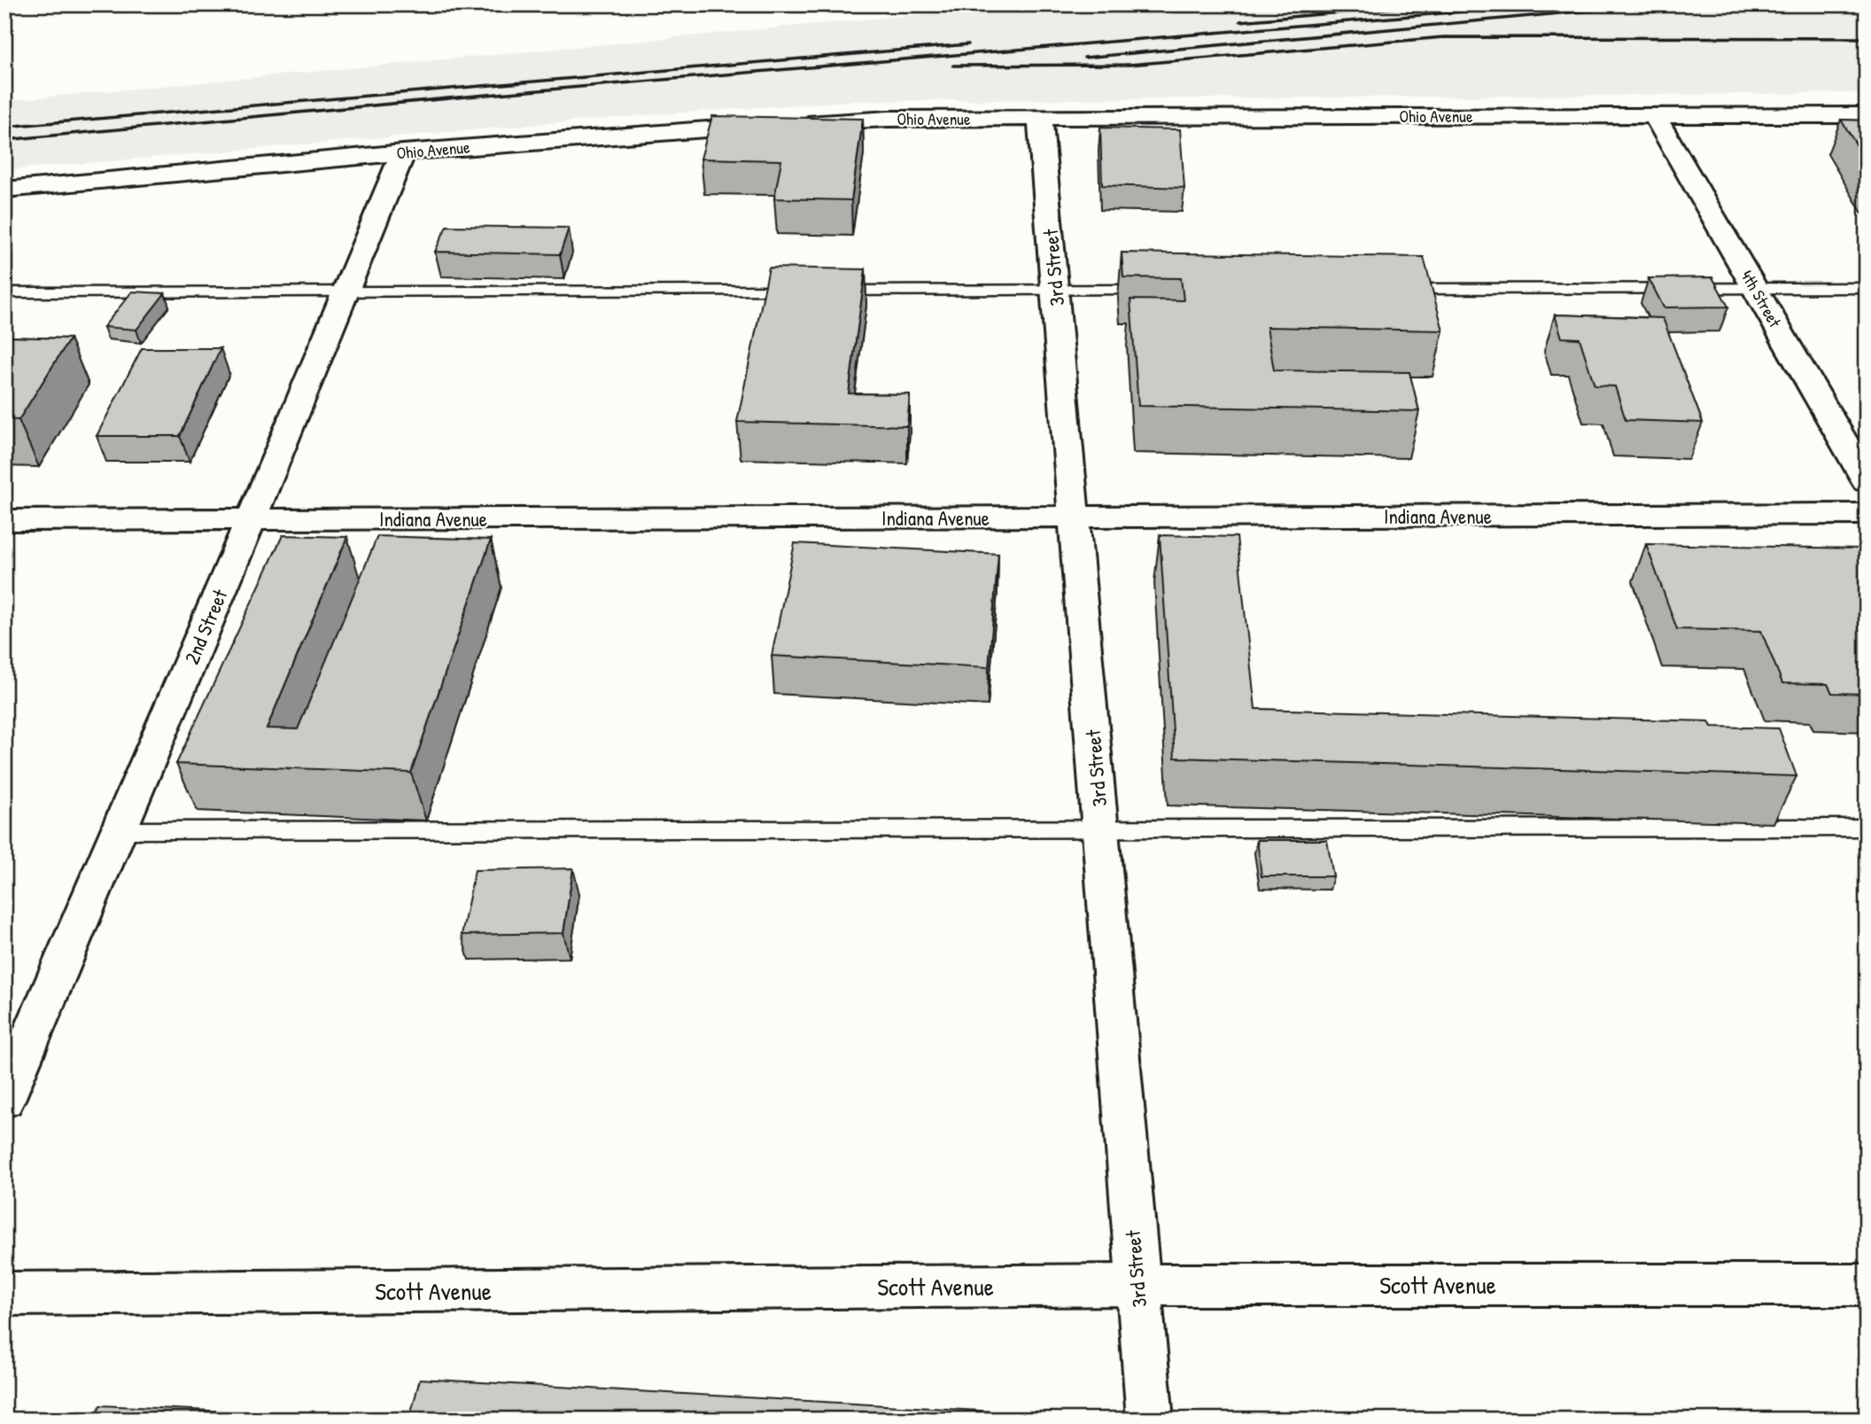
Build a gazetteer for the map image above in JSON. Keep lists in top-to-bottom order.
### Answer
{
  "streets": {
    "street": [
      "Ohio Avenue",
      "3rd Street",
      "4th Street",
      "Indiana Avenue",
      "2nd Street",
      "Scott Avenue"
    ]
  },
  "crossings": [
    ["Ohio Avenue", "3rd Street"],
    ["Ohio Avenue", "4th Street"],
    ["Ohio Avenue", "2nd Street"],
    ["3rd Street", "Indiana Avenue"],
    ["3rd Street", "Scott Avenue"],
    ["Indiana Avenue", "2nd Street"]
  ]
}
